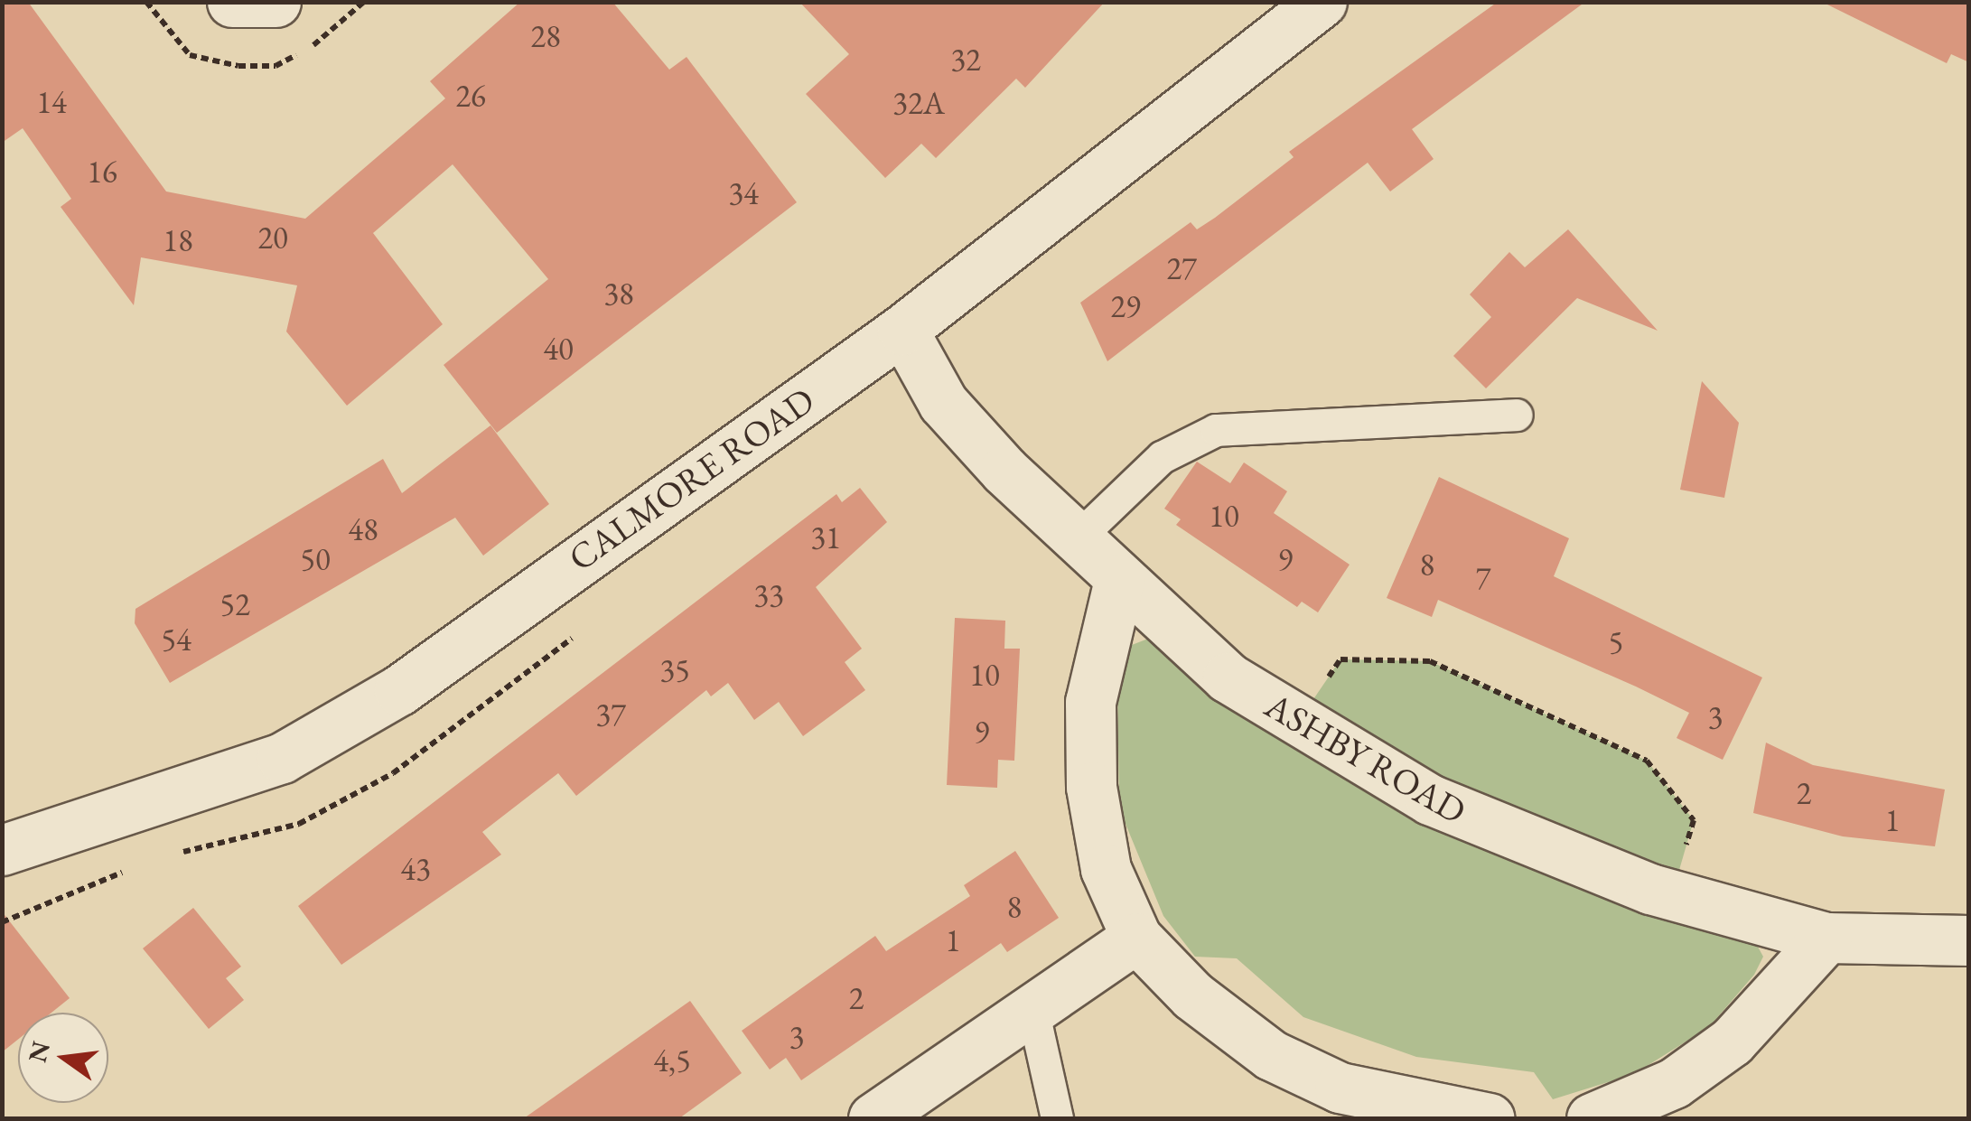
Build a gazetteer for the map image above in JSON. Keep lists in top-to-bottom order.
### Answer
{
  "streets": {
    "street": ["CALMORE ROAD", "ASHBY ROAD"]
  },
  "crossings": [
    ["CALMORE ROAD", "ASHBY ROAD"]
  ],
  "house_numbers": [
    "28",
    "32",
    "26",
    "14",
    "32A",
    "16",
    "34",
    "20",
    "18",
    "27",
    "38",
    "29",
    "40",
    "10",
    "48",
    "31",
    "50",
    "9",
    "8",
    "7",
    "33",
    "52",
    "54",
    "5",
    "35",
    "10",
    "37",
    "3",
    "9",
    "2",
    "1",
    "43",
    "8",
    "1",
    "2",
    "3",
    "4,5"
  ],
  "north": "left"
}
